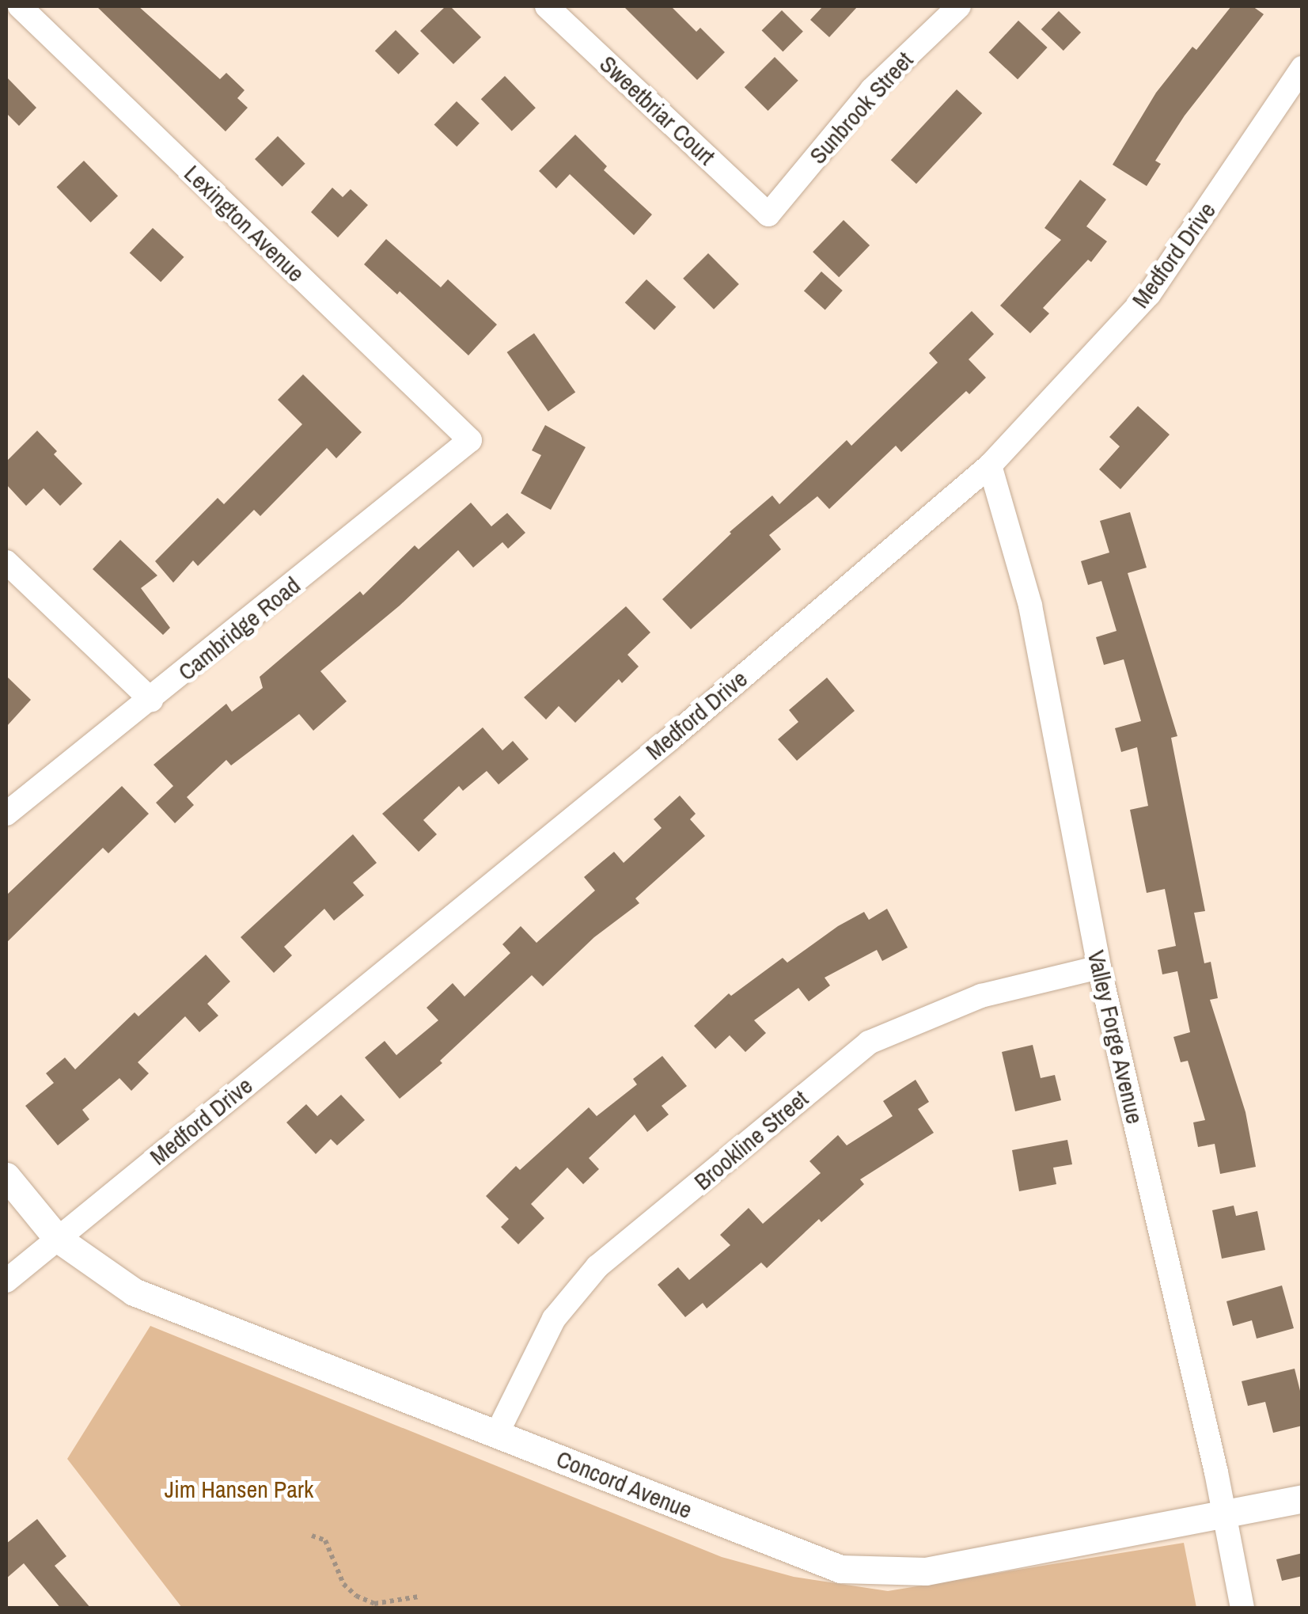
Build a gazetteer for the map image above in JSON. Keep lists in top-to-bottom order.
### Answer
{
  "streets": {
    "street": [
      "Sunbrook Street",
      "Sweetbriar Court",
      "Lexington Avenue",
      "Medford Drive",
      "Cambridge Road",
      "Valley Forge Avenue",
      "Brookline Street",
      "Concord Avenue"
    ]
  },
  "crossings": [
    ["Sunbrook Street", "Sweetbriar Court"],
    ["Lexington Avenue", "Cambridge Road"],
    ["Medford Drive", "Valley Forge Avenue"],
    ["Medford Drive", "Concord Avenue"],
    ["Valley Forge Avenue", "Brookline Street"],
    ["Valley Forge Avenue", "Concord Avenue"],
    ["Brookline Street", "Concord Avenue"]
  ],
  "parks": ["Jim Hansen Park"]
}
